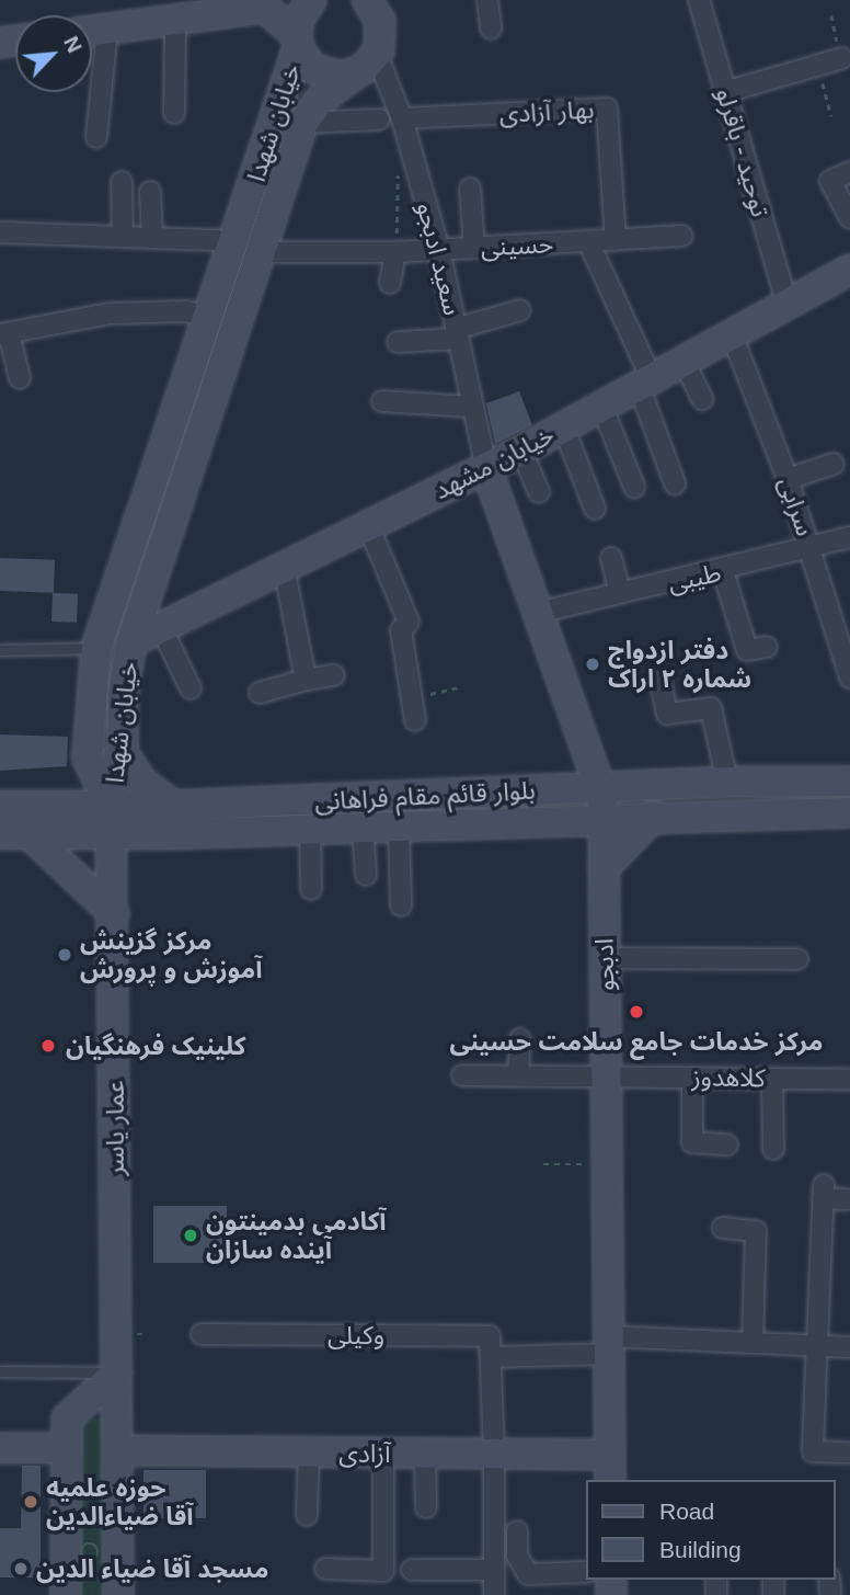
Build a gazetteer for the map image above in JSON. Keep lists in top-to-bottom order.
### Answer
{
  "streets": {
    "street": [
      "بهار آزادی",
      "خیابان شهدا",
      "توحید - باقرلو",
      "حسینی",
      "سعید ادبجو",
      "خیابان مشهد",
      "سرابی",
      "طیبی",
      "بلوار قائم مقام فراهانی",
      "ادبجو",
      "کلاهدوز",
      "عمار یاسر",
      "وکیلی",
      "آزادی"
    ]
  },
  "crossings": [
    ["بهار آزادی", "حسینی"],
    ["بهار آزادی", "سعید ادبجو"],
    ["خیابان شهدا", "حسینی"],
    ["خیابان شهدا", "سعید ادبجو"],
    ["خیابان شهدا", "خیابان مشهد"],
    ["خیابان شهدا", "بلوار قائم مقام فراهانی"],
    ["خیابان شهدا", "عمار یاسر"],
    ["توحید - باقرلو", "خیابان مشهد"],
    ["حسینی", "سعید ادبجو"],
    ["سعید ادبجو", "خیابان مشهد"],
    ["سعید ادبجو", "ادبجو"],
    ["خیابان مشهد", "سرابی"],
    ["خیابان مشهد", "ادبجو"],
    ["سرابی", "طیبی"],
    ["طیبی", "ادبجو"],
    ["بلوار قائم مقام فراهانی", "ادبجو"],
    ["بلوار قائم مقام فراهانی", "عمار یاسر"],
    ["ادبجو", "کلاهدوز"],
    ["ادبجو", "آزادی"],
    ["عمار یاسر", "آزادی"]
  ],
  "places": [
    "دفتر ازدواج شماره ۲ اراک",
    "مرکز گزینش آموزش و پرورش",
    "مرکز خدمات جامع سلامت حسینی",
    "کلینیک فرهنگیان",
    "آکادمی بدمینتون آینده سازان",
    "حوزه علمیه آقا ضیاءالدین",
    "مسجد آقا ضیاء الدین"
  ],
  "legend": ["Road", "Building"],
  "north": "top right"
}
